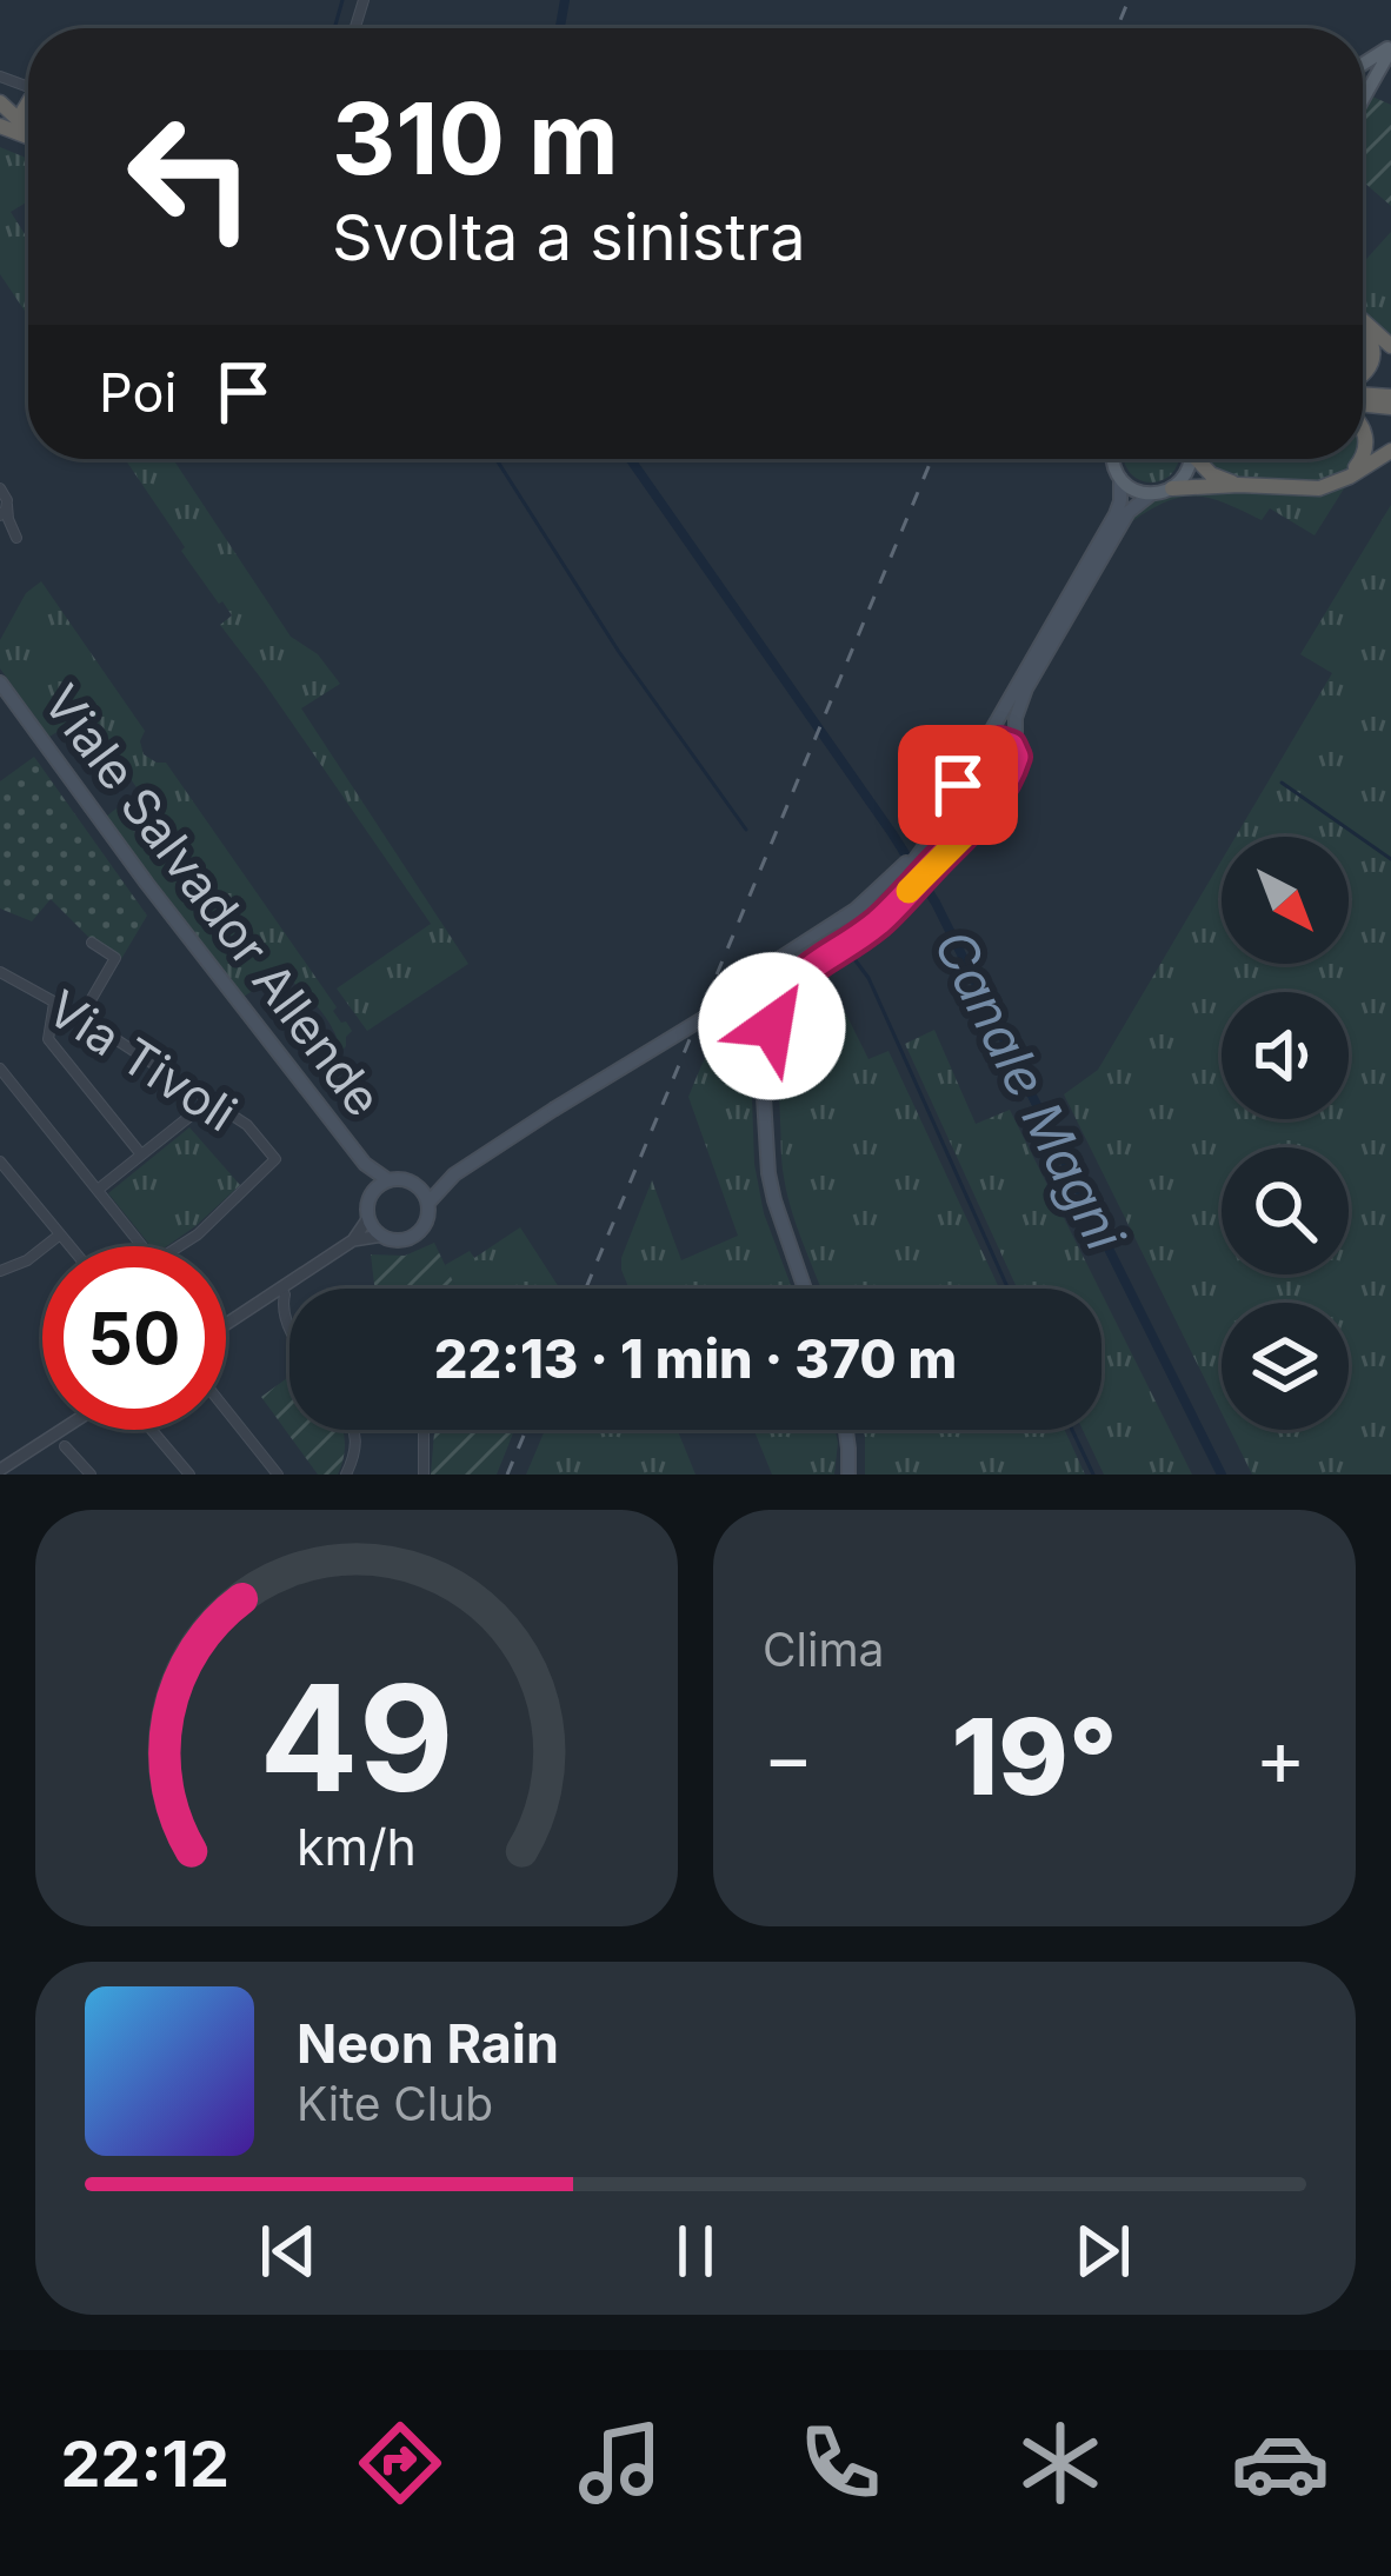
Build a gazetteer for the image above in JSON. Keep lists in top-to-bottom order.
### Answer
{
  "streets": {
    "main road": ["Viale Salvador Allende"],
    "street": ["Via Tivoli"]
  },
  "water": ["Canale Magni"],
  "north": "bottom right",
  "page": {
    "turn": ["310 m", "Svolta a sinistra"],
    "then": "Poi",
    "limit": "50",
    "trip": "22:13 · 1 min · 370 m",
    "tile": "Clima",
    "heat": ["−", "19°", "+"],
    "song": ["Neon Rain", "Kite Club"],
    "tabs": "22:12",
    "gauge": ["49", "km/h"]
  }
}
